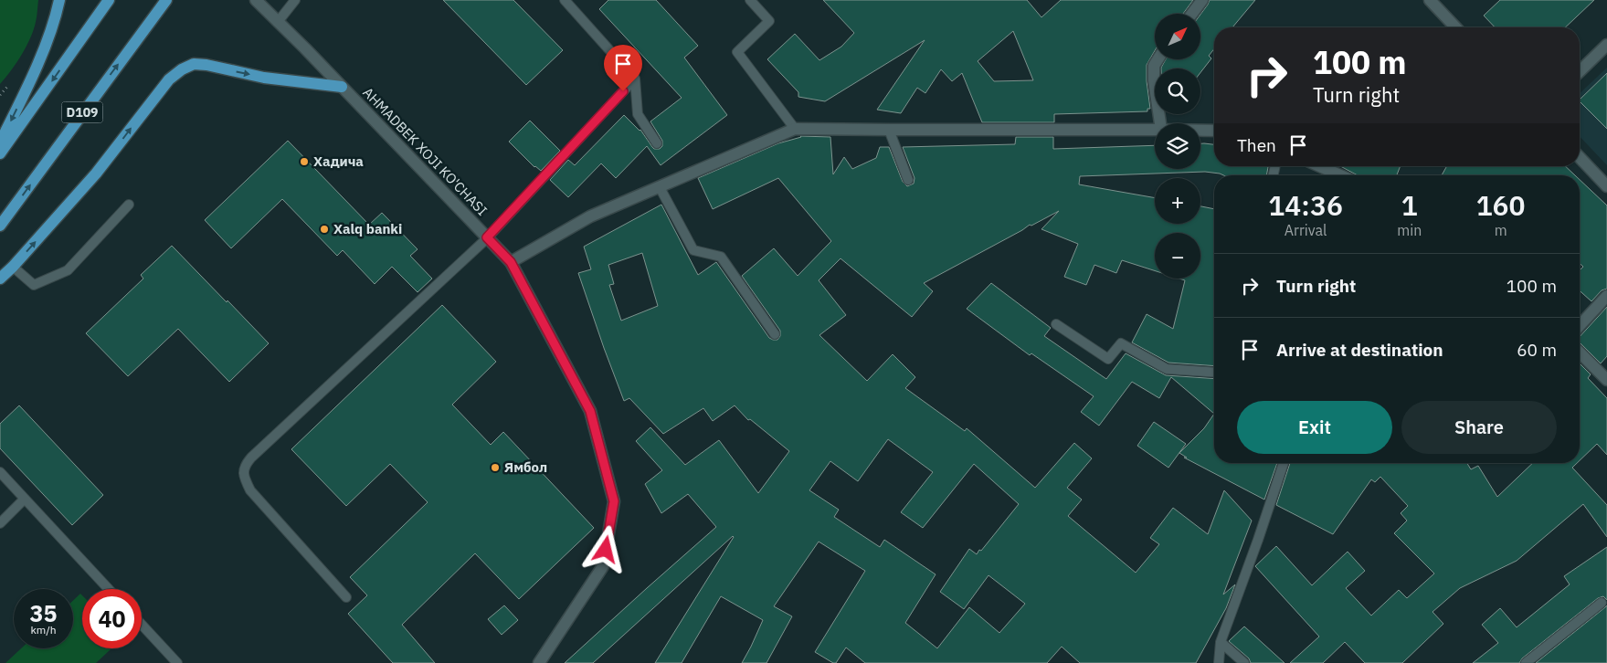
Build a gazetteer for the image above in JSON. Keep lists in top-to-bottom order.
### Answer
{
  "streets": {
    "main road": ["D109"],
    "street": ["AHMADBEK XOJI KO'CHASI"]
  },
  "places": ["Хадича", "Xalq banki", "Ямбол"],
  "north": "top right",
  "page": {
    "map_buttons": ["+", "−"],
    "turn": ["100 m", "Turn right"],
    "then": "Then",
    "eta": [
      "14:36",
      "Arrival",
      "1",
      "min",
      "160",
      "m"
    ],
    "list": [
      {
        "name": "Turn right",
        "value": "100 m"
      },
      {
        "name": "Arrive at destination",
        "value": "60 m"
      }
    ],
    "buttons": ["Exit", "Share"],
    "speed": "35 km/h",
    "limit": "40"
  }
}
